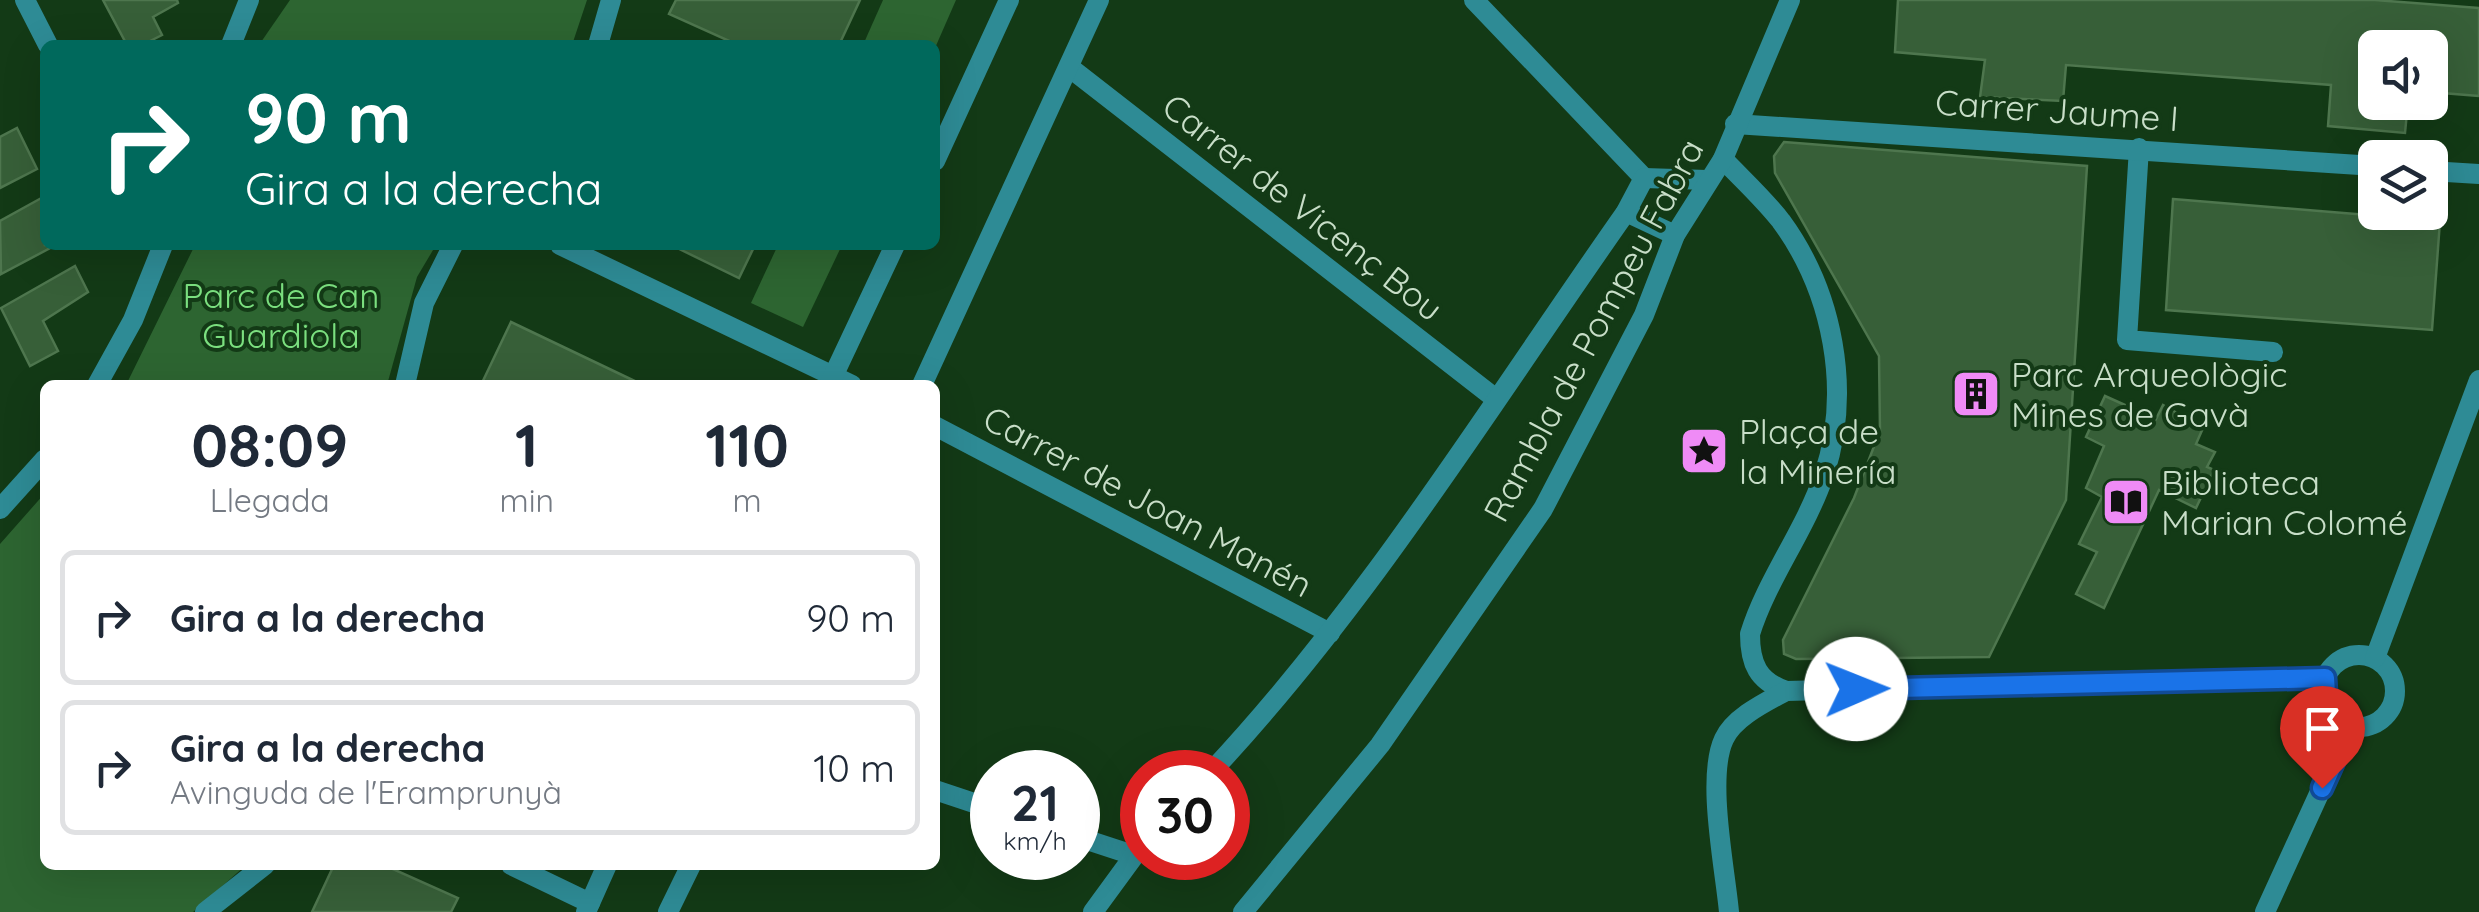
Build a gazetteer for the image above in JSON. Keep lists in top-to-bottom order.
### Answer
{
  "streets": {
    "street": [
      "Carrer Jaume I",
      "Carrer de Vicenç Bou",
      "Rambla de Pompeu Fabra",
      "Carrer de Joan Manén"
    ]
  },
  "crossings": [
    ["Carrer Jaume I", "Rambla de Pompeu Fabra"]
  ],
  "parks": ["Parc de Can Guardiola"],
  "places": {
    "building": ["Parc Arqueològic Mines de Gavà"],
    "place": ["Plaça de la Minería"],
    "library": ["Biblioteca Marian Colomé"]
  },
  "page": {
    "turn": ["90 m", "Gira a la derecha"],
    "eta": [
      "08:09",
      "Llegada",
      "1",
      "min",
      "110",
      "m"
    ],
    "list": [
      {
        "name": "Gira a la derecha",
        "value": "90 m"
      },
      {
        "name": "Gira a la derecha",
        "note": "Avinguda de l'Eramprunyà",
        "value": "10 m"
      }
    ],
    "speed": "21 km/h",
    "limit": "30"
  }
}
